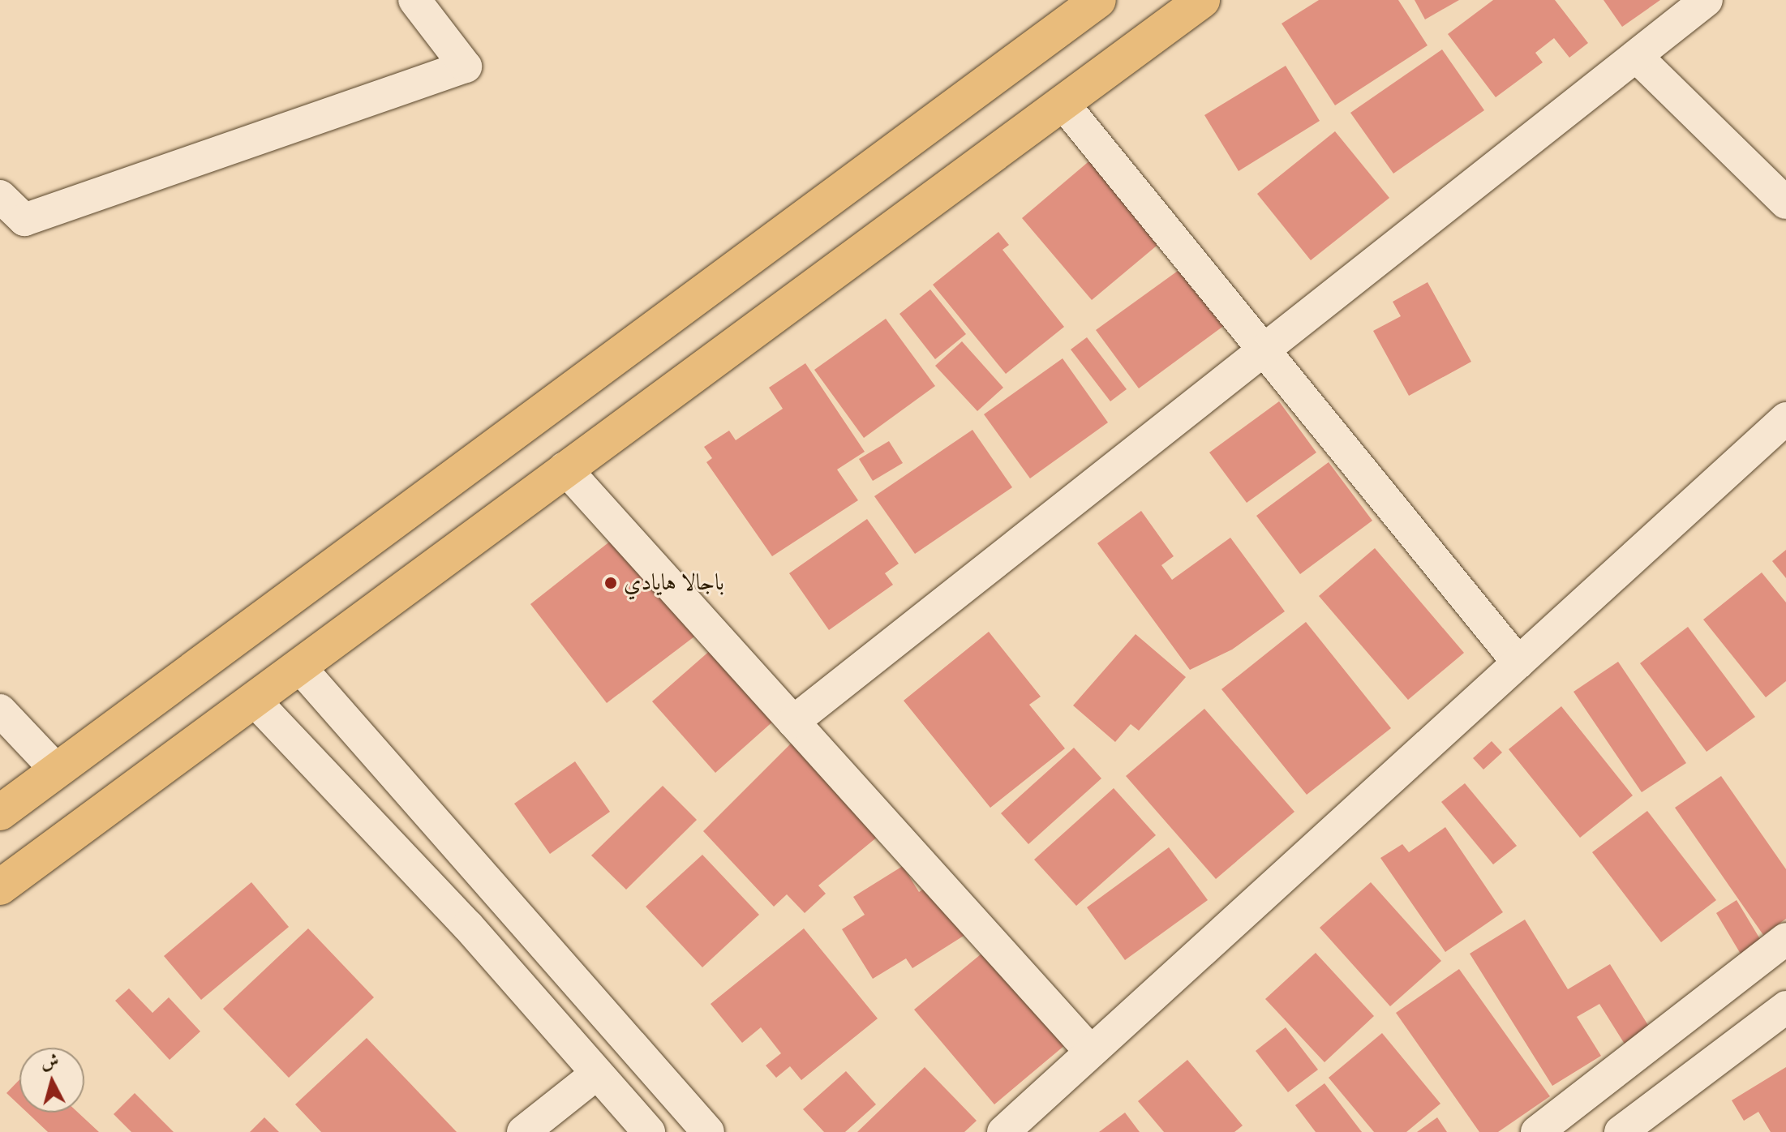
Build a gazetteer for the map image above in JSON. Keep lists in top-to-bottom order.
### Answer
{
  "places": ["باجالا هايادي"],
  "north": "top"
}
